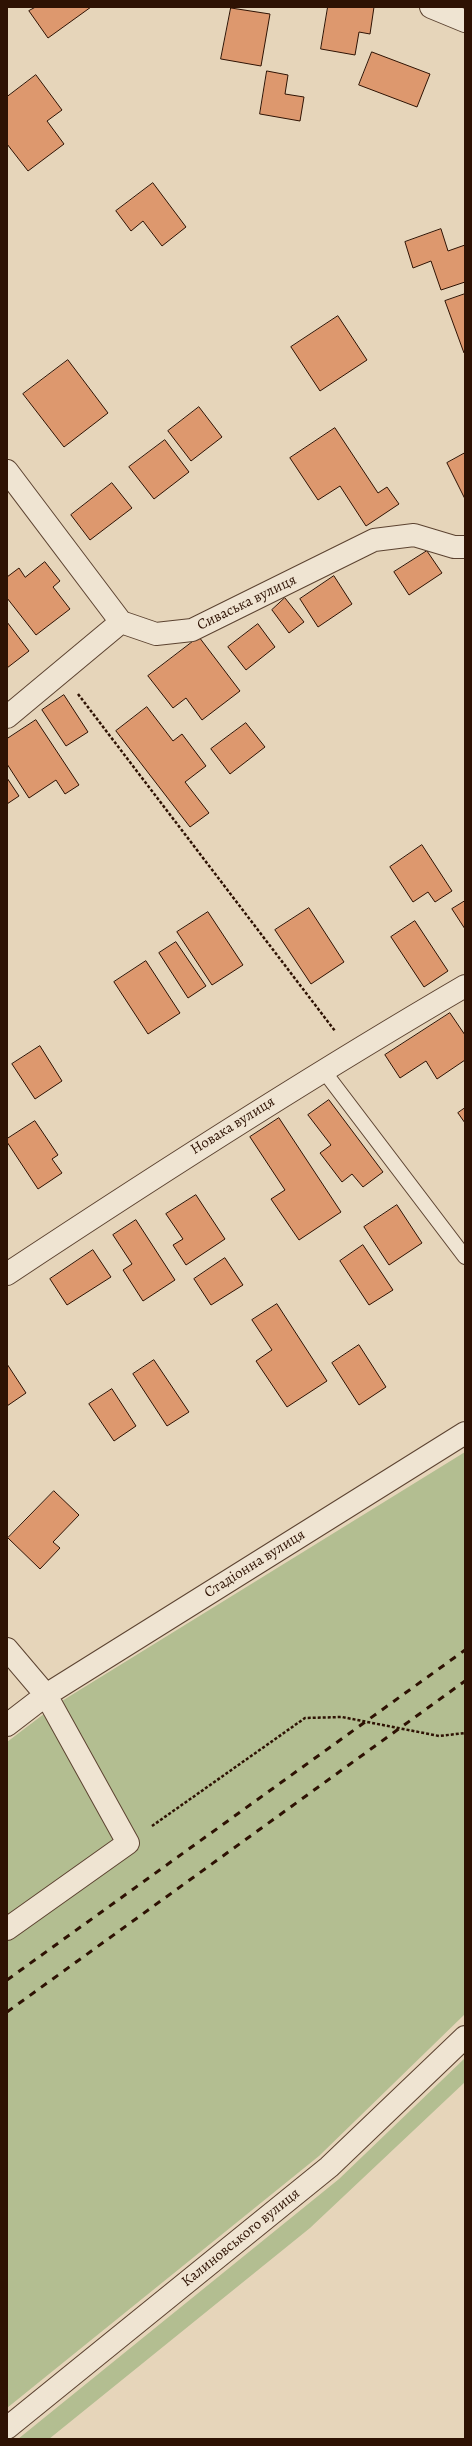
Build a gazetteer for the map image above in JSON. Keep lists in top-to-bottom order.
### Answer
{
  "streets": {
    "street": [
      "Сиваська вулиця",
      "Новака вулиця",
      "Стадіонна вулиця",
      "Калиновського вулиця"
    ]
  }
}
